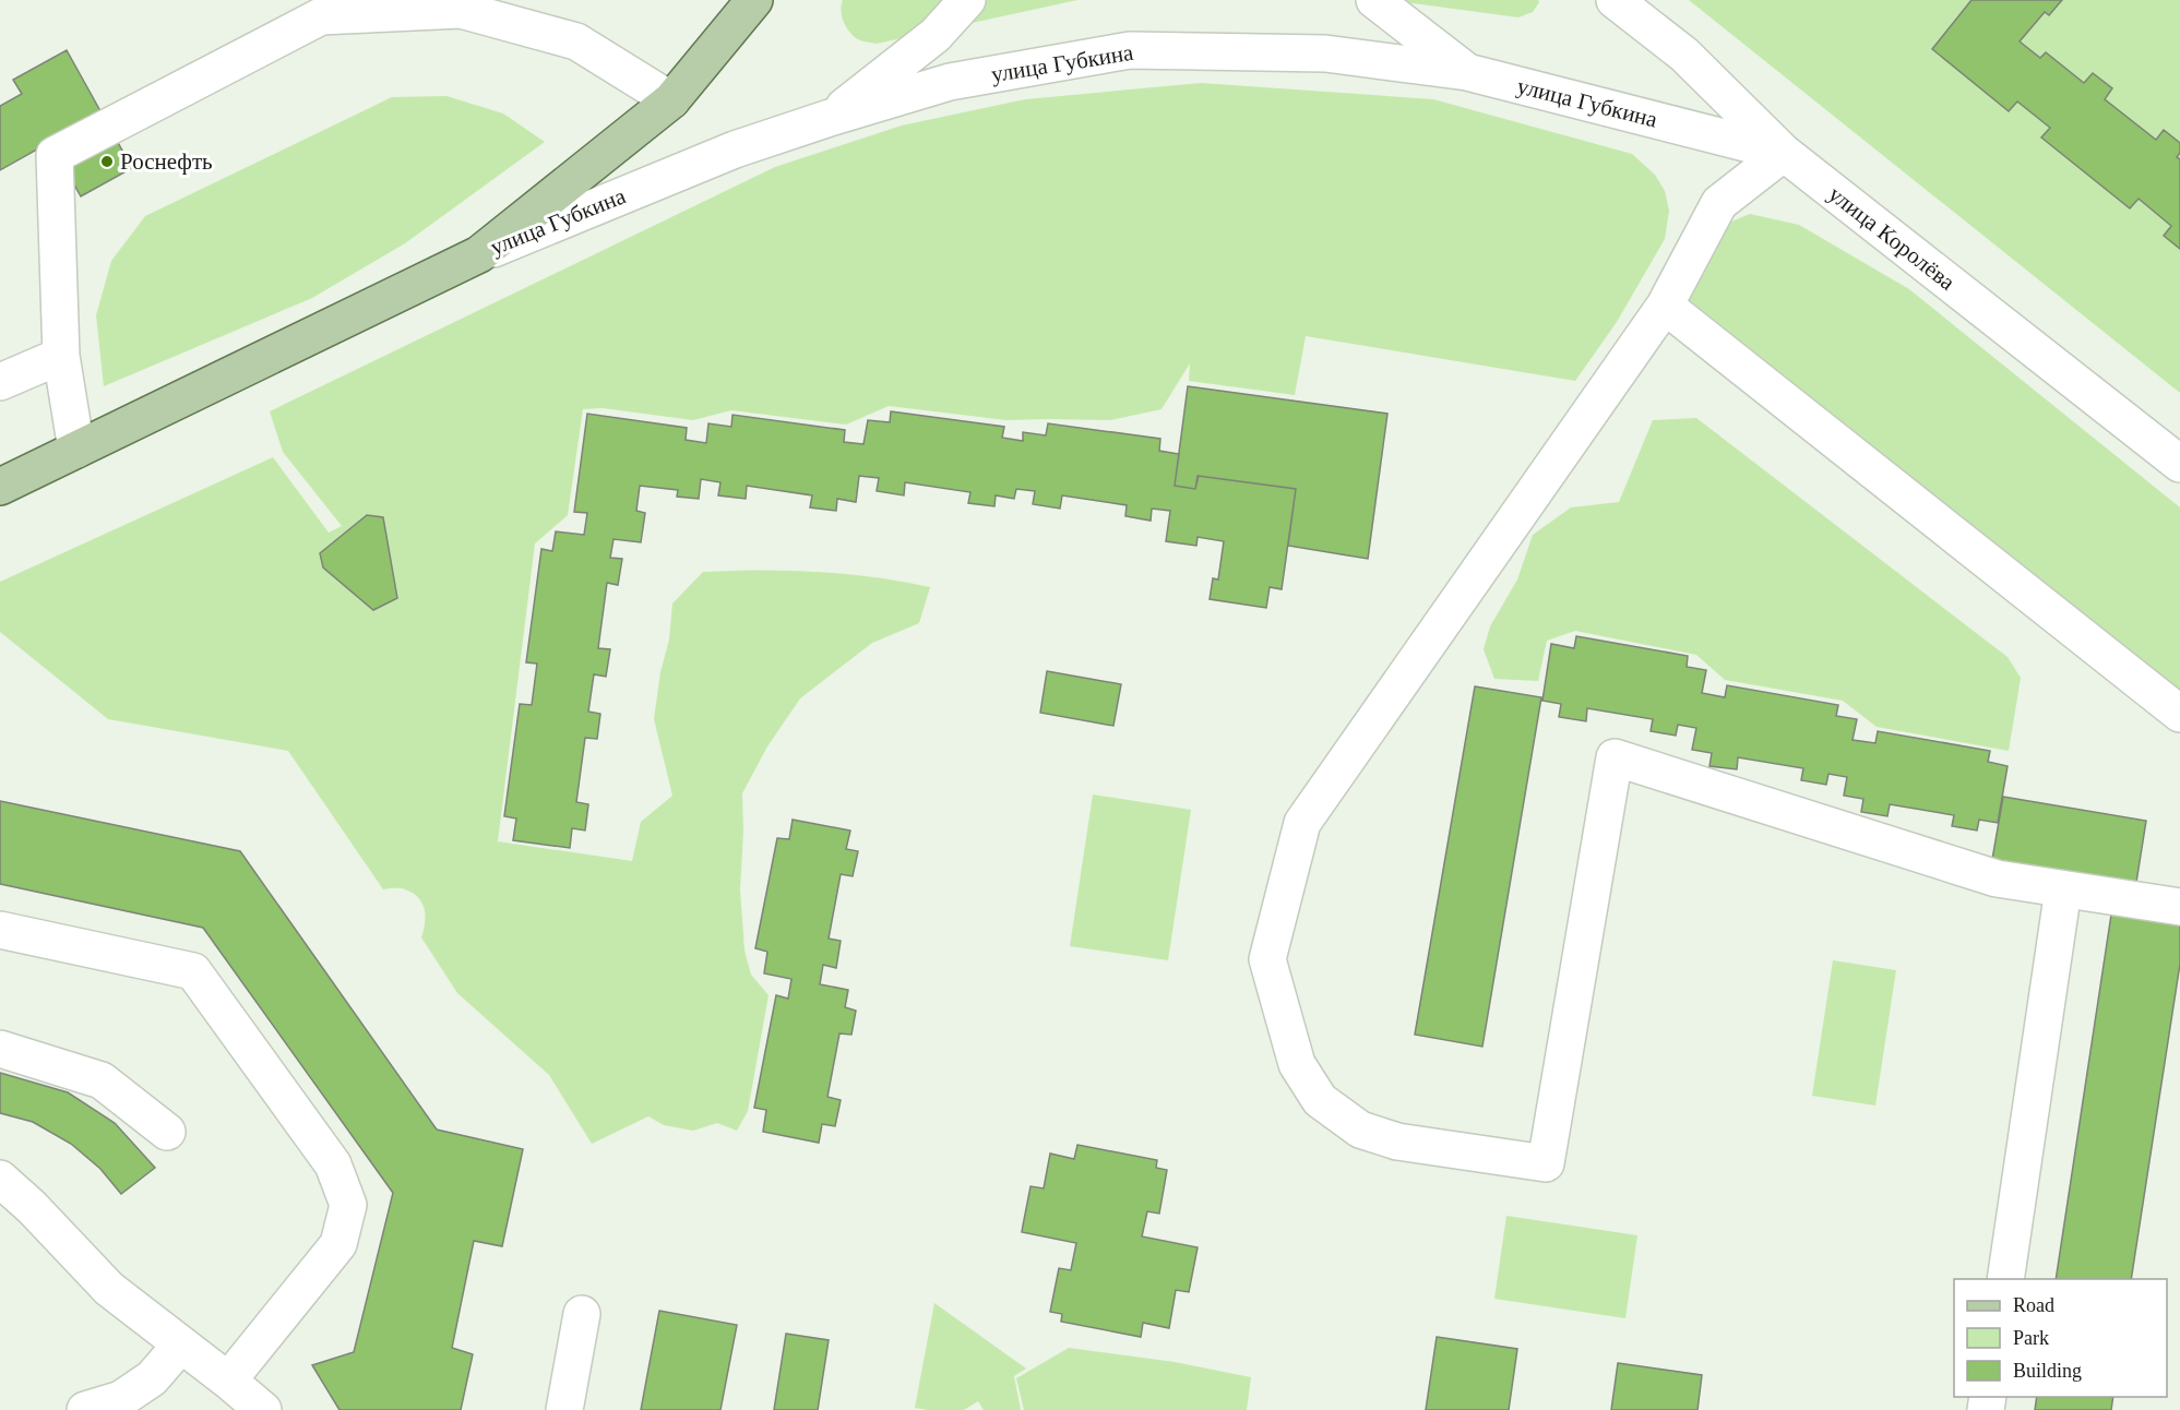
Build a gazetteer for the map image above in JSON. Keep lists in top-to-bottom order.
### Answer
{
  "streets": {
    "main road": ["улица Губкина"],
    "street": ["улица Королёва"]
  },
  "crossings": [
    ["улица Губкина", "улица Королёва"]
  ],
  "places": ["Роснефть"],
  "legend": ["Road", "Park", "Building"]
}
